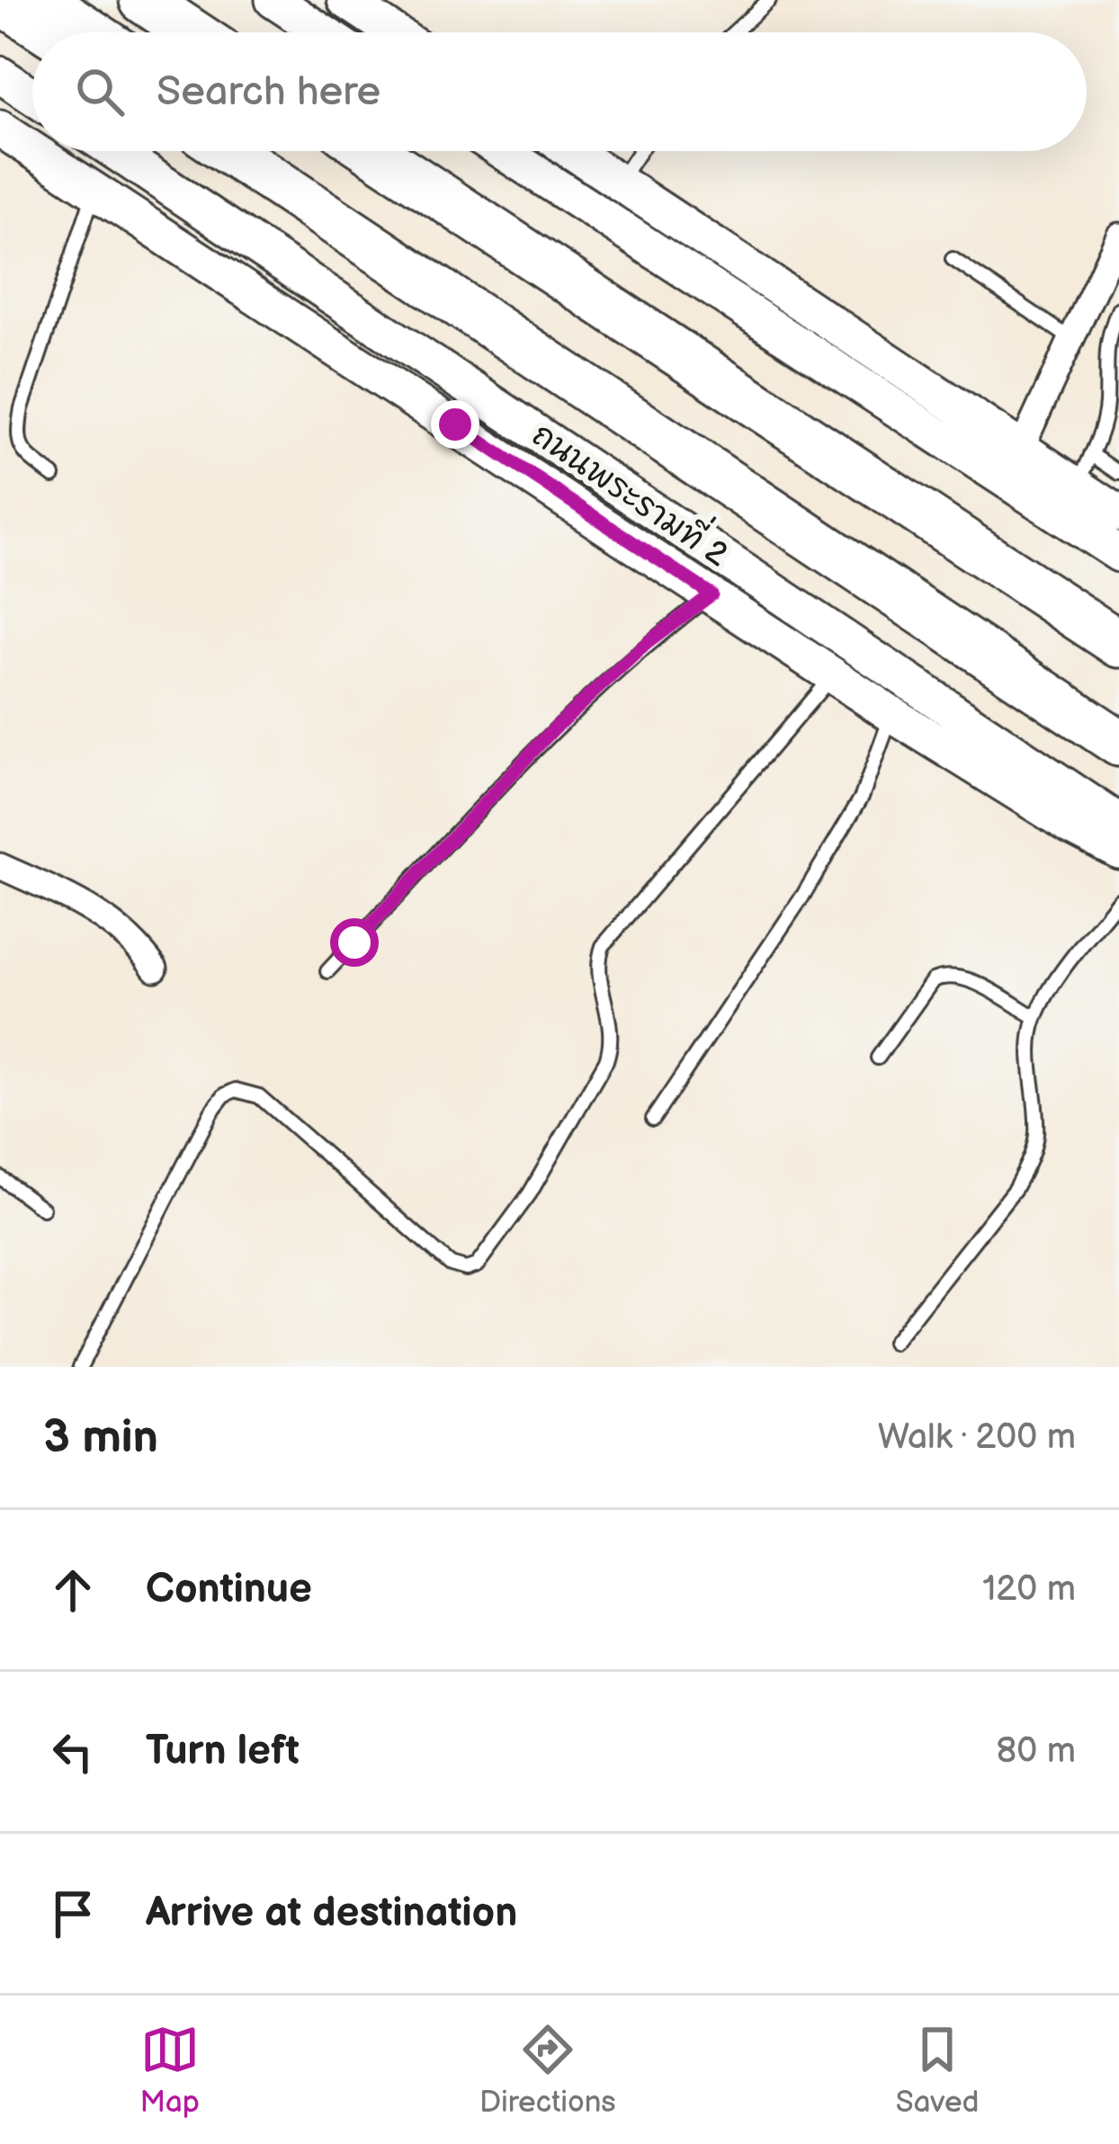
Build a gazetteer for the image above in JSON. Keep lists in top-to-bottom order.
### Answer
{
  "streets": {
    "highway": ["ถนนพระรามที่ 2"]
  },
  "page": {
    "search": "Search here",
    "heading": ["3 min", "Walk · 200 m"],
    "list": [
      ["Continue", "120 m"],
      ["Turn left", "80 m"],
      "Arrive at destination"
    ],
    "nav": ["Map", "Directions", "Saved"]
  }
}
